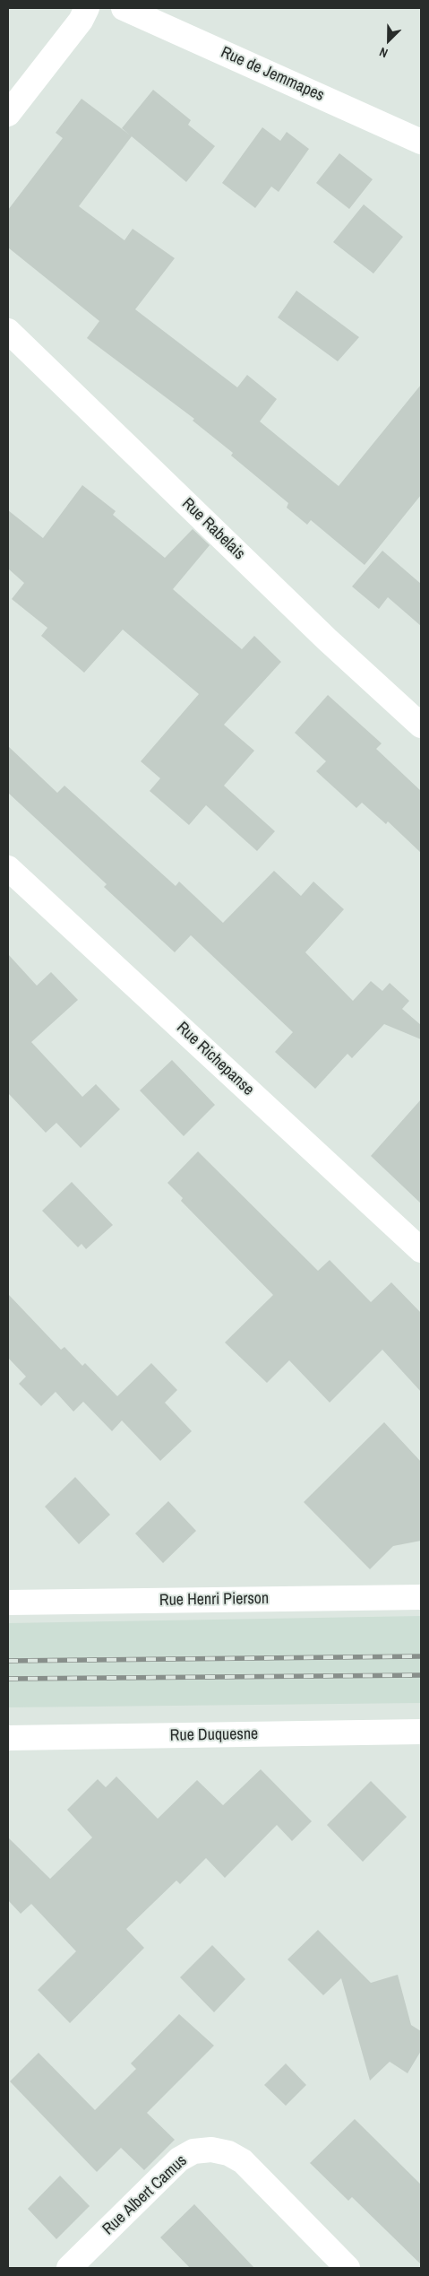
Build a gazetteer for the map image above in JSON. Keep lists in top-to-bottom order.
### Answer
{
  "streets": {
    "street": [
      "Rue de Jemmapes",
      "Rue Rabelais",
      "Rue Richepanse",
      "Rue Henri Pierson",
      "Rue Duquesne",
      "Rue Albert Camus"
    ]
  },
  "north": "bottom left"
}
